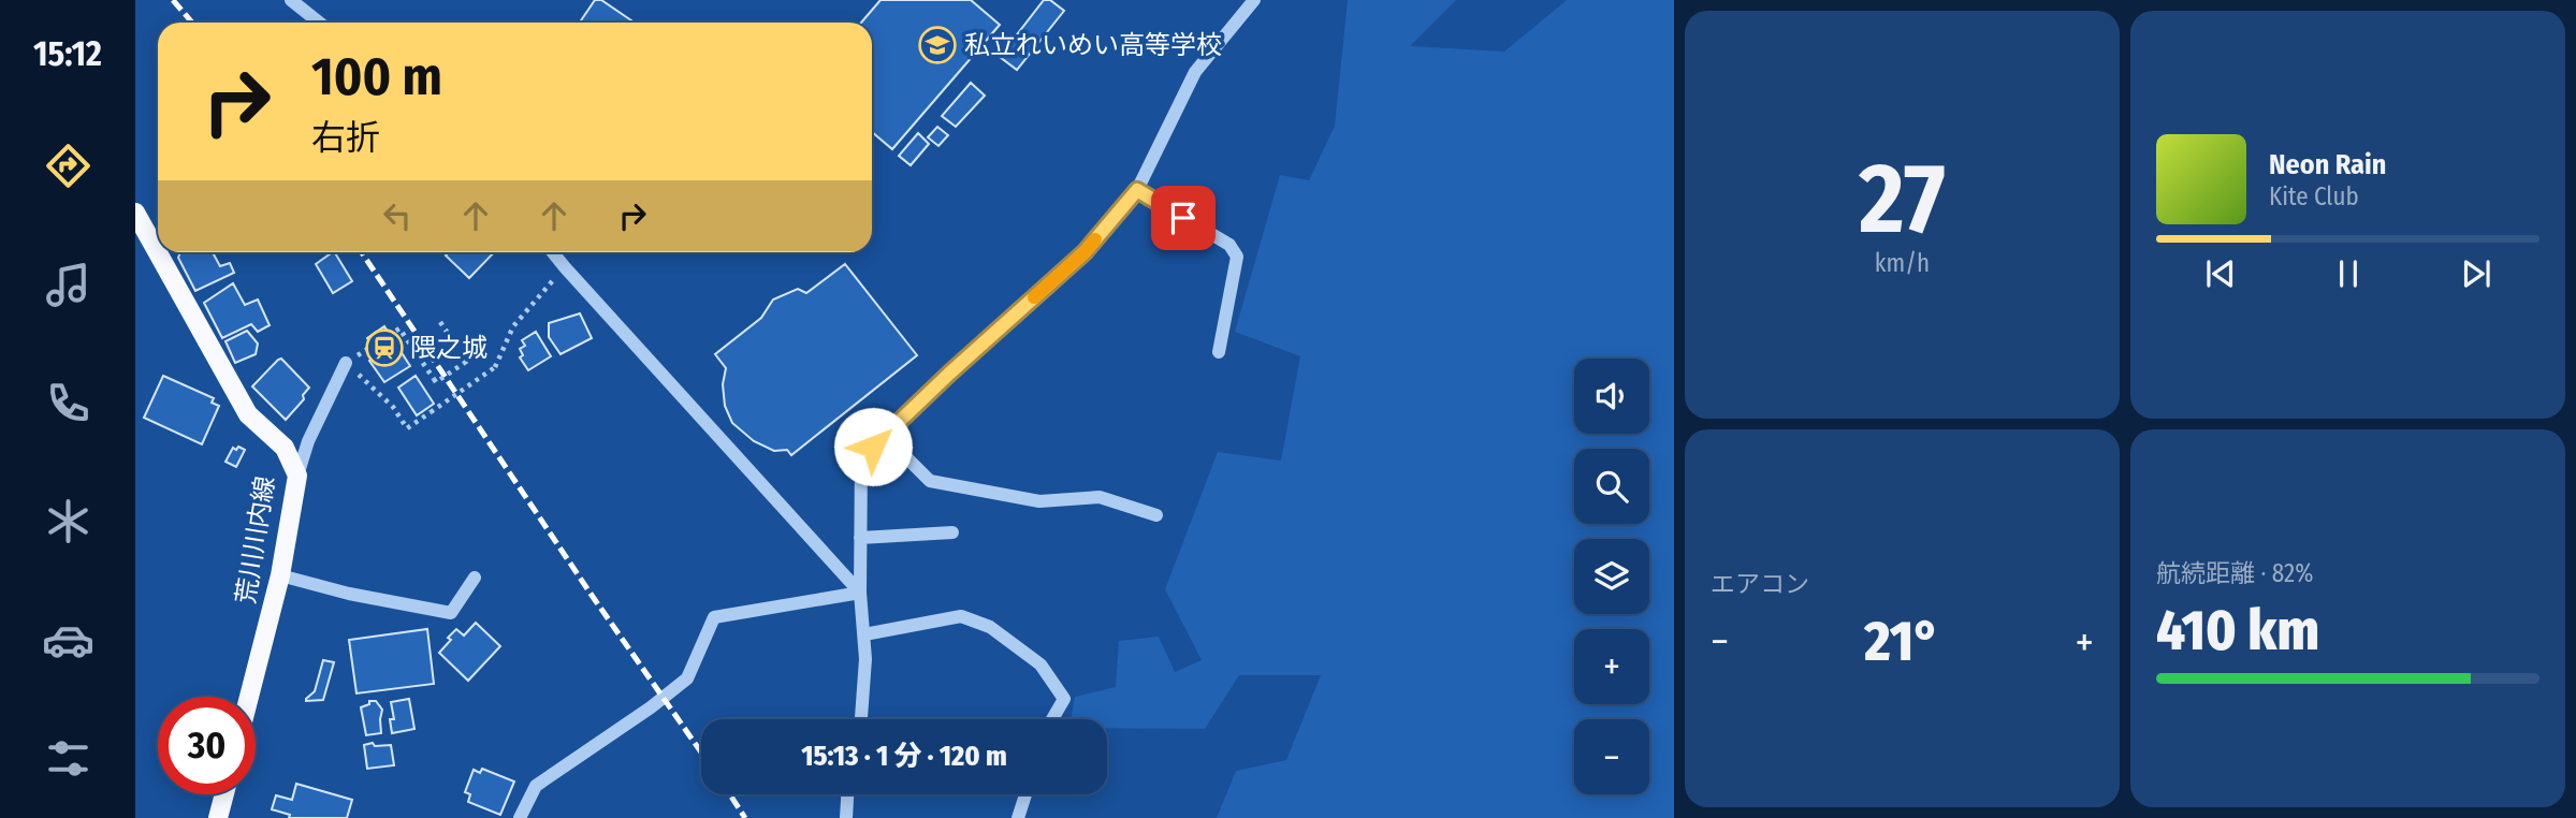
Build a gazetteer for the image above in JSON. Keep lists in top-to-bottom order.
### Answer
{
  "streets": {
    "main road": ["荒川川内線"]
  },
  "places": {
    "school or university": ["私立れいめい高等学校"],
    "station": ["隈之城"]
  },
  "page": {
    "tabs": "15:12",
    "tile": [
      ["27", "km/h"],
      "エアコン",
      ["航続距離 · 82%", "410 km"]
    ],
    "turn": ["100 m", "右折"],
    "song": ["Neon Rain", "Kite Club"],
    "map_buttons": ["+", "−"],
    "heat": ["−", "21°", "+"],
    "limit": "30",
    "trip": "15:13 · 1 分 · 120 m"
  }
}
